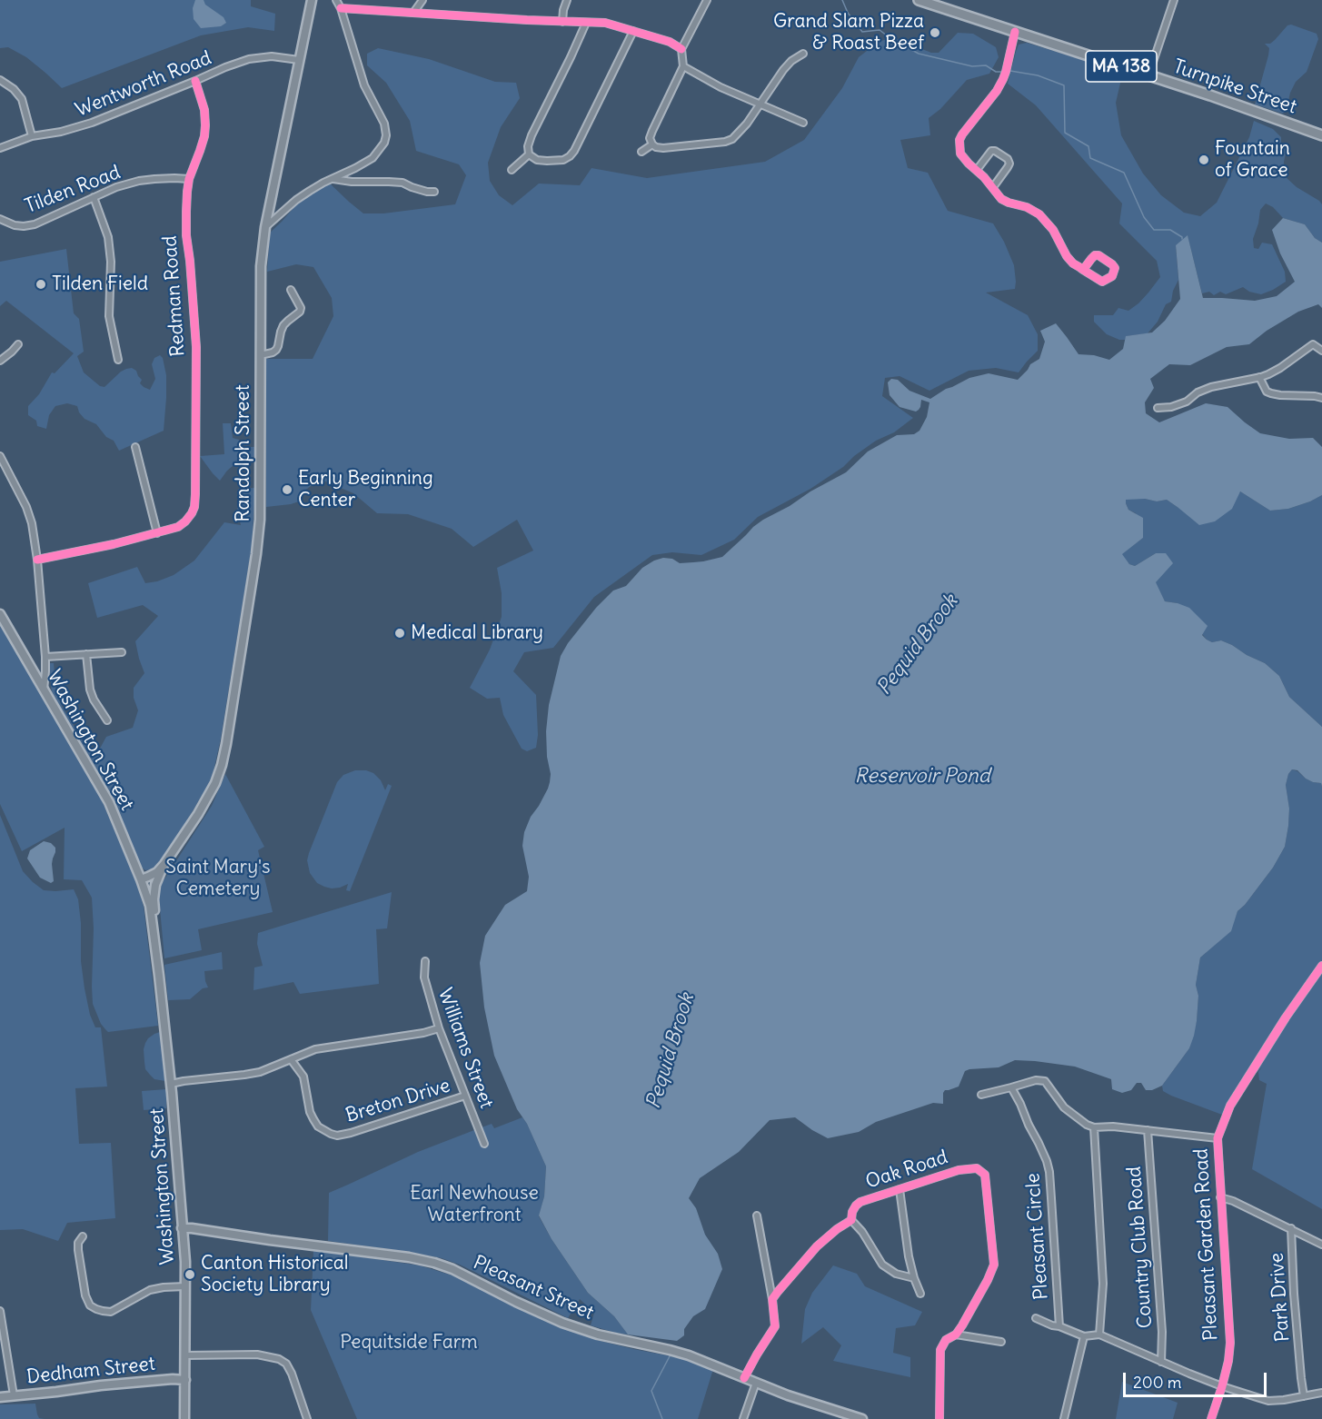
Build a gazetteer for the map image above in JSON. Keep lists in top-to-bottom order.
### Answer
{
  "streets": {
    "main road": [
      "MA 138",
      "Turnpike Street",
      "Randolph Street",
      "Washington Street",
      "Pleasant Street",
      "Dedham Street"
    ],
    "street": [
      "Wentworth Road",
      "Tilden Road",
      "Redman Road",
      "Williams Street",
      "Breton Drive",
      "Oak Road",
      "Pleasant Circle",
      "Pleasant Garden Road",
      "Country Club Road",
      "Park Drive"
    ]
  },
  "crossings": [
    ["Wentworth Road", "Redman Road"],
    ["Wentworth Road", "Randolph Street"],
    ["Tilden Road", "Redman Road"],
    ["Randolph Street", "Washington Street"],
    ["Washington Street", "Pleasant Street"],
    ["Washington Street", "Dedham Street"],
    ["Williams Street", "Breton Drive"],
    ["Pleasant Circle", "Pleasant Garden Road"],
    ["Pleasant Circle", "Country Club Road"],
    ["Pleasant Circle", "Park Drive"]
  ],
  "water": ["Pequid Brook", "Reservoir Pond"],
  "parks": ["Saint Mary's Cemetery", "Earl Newhouse Waterfront", "Pequitside Farm"],
  "places": [
    "Grand Slam Pizza & Roast Beef",
    "Fountain of Grace",
    "Tilden Field",
    "Early Beginning Center",
    "Medical Library",
    "Canton Historical Society Library"
  ],
  "scale_bar": "200 m"
}
